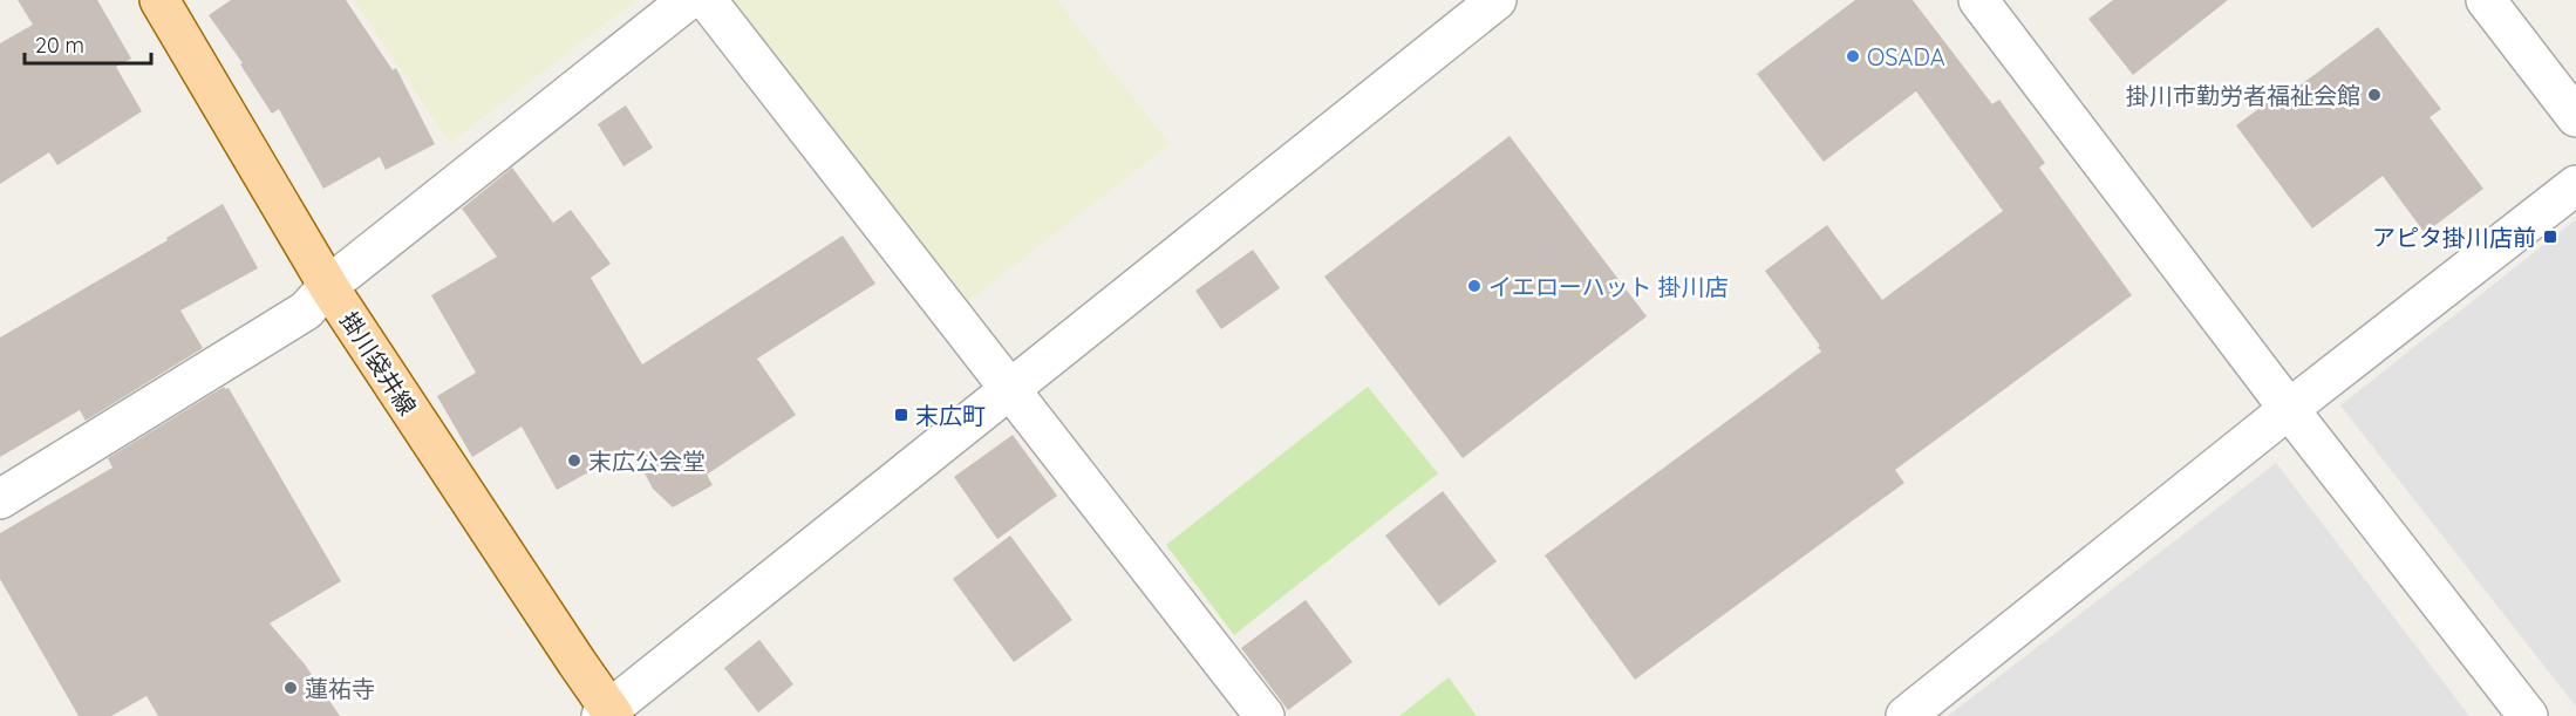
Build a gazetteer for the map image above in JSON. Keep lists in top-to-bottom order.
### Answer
{
  "streets": {
    "main road": ["掛川袋井線"]
  },
  "places": {
    "other": [
      "OSADA",
      "掛川市勤労者福祉会館",
      "イエローハット 掛川店",
      "末広公会堂",
      "蓮祐寺"
    ],
    "transit": ["アピタ掛川店前", "末広町"]
  },
  "scale_bar": "20 m"
}
